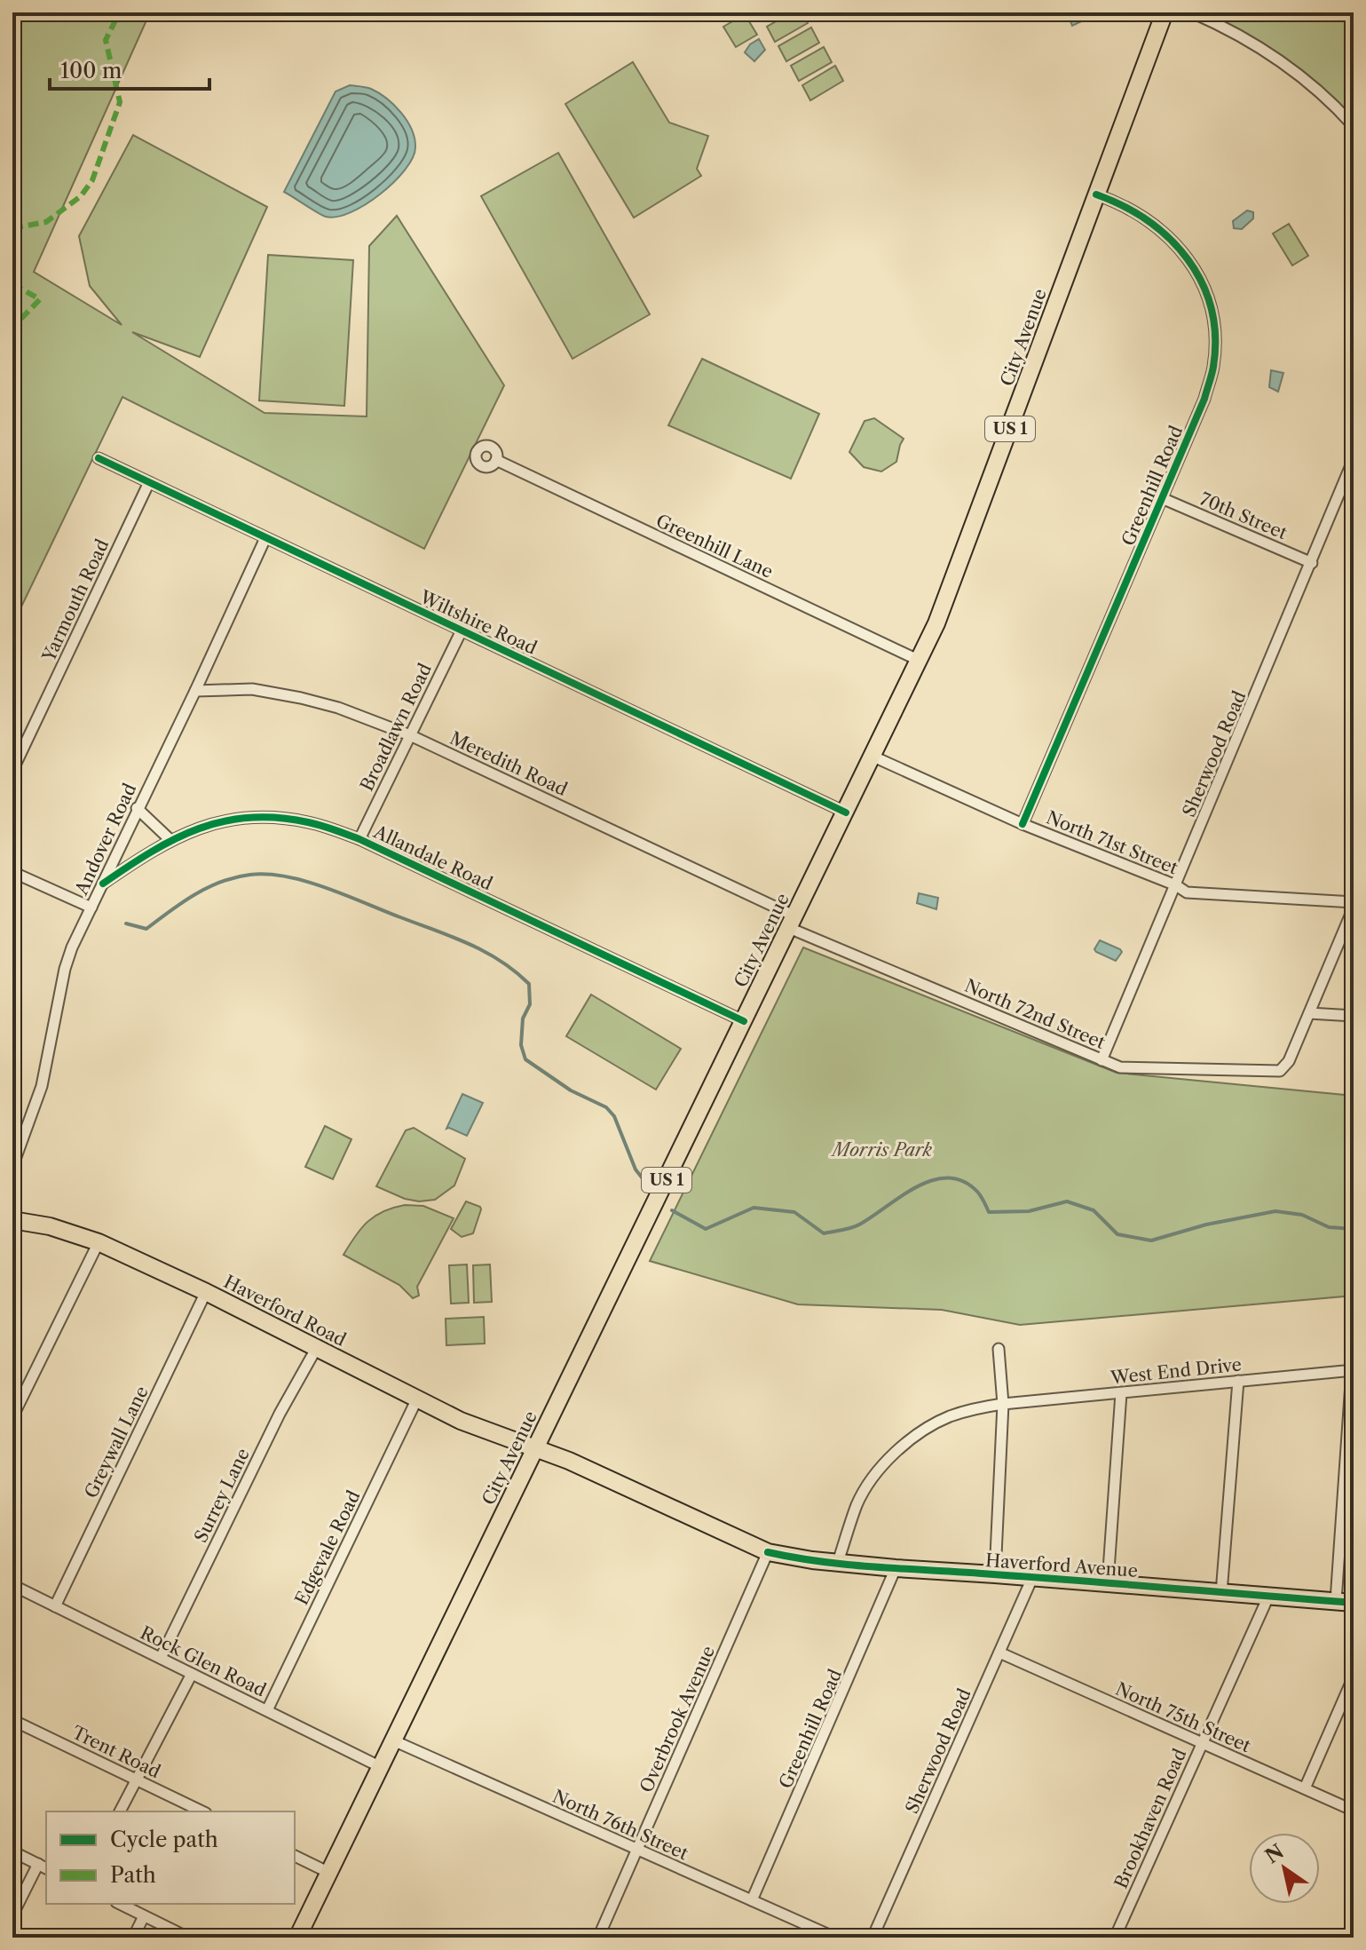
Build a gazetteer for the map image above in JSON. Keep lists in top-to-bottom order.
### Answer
{
  "streets": {
    "main road": [
      "City Avenue",
      "US 1",
      "Haverford Road",
      "Haverford Avenue"
    ],
    "street": [
      "Greenhill Road",
      "70th Street",
      "Greenhill Lane",
      "Yarmouth Road",
      "Wiltshire Road",
      "Broadlawn Road",
      "Sherwood Road",
      "Meredith Road",
      "Andover Road",
      "North 71st Street",
      "Allandale Road",
      "North 72nd Street",
      "West End Drive",
      "Greywall Lane",
      "Surrey Lane",
      "Edgevale Road",
      "Rock Glen Road",
      "North 75th Street",
      "Overbrook Avenue",
      "Trent Road",
      "Brookhaven Road",
      "North 76th Street"
    ]
  },
  "crossings": [
    ["City Avenue", "Greenhill Road"],
    ["City Avenue", "Greenhill Lane"],
    ["City Avenue", "Wiltshire Road"],
    ["City Avenue", "Meredith Road"],
    ["City Avenue", "North 71st Street"],
    ["City Avenue", "Allandale Road"],
    ["City Avenue", "North 72nd Street"],
    ["City Avenue", "Haverford Road"],
    ["City Avenue", "Haverford Avenue"],
    ["City Avenue", "Rock Glen Road"],
    ["City Avenue", "North 76th Street"],
    ["Greenhill Road", "70th Street"],
    ["Greenhill Road", "North 71st Street"],
    ["Greenhill Road", "Haverford Avenue"],
    ["Greenhill Road", "North 76th Street"],
    ["70th Street", "Sherwood Road"],
    ["Yarmouth Road", "Wiltshire Road"],
    ["Wiltshire Road", "Broadlawn Road"],
    ["Wiltshire Road", "Andover Road"],
    ["Broadlawn Road", "Meredith Road"],
    ["Broadlawn Road", "Allandale Road"],
    ["Sherwood Road", "North 71st Street"],
    ["Sherwood Road", "North 72nd Street"],
    ["Sherwood Road", "Haverford Avenue"],
    ["Sherwood Road", "North 75th Street"],
    ["Meredith Road", "Andover Road"],
    ["Meredith Road", "North 72nd Street"],
    ["Andover Road", "Allandale Road"],
    ["Haverford Road", "Greywall Lane"],
    ["Haverford Road", "Surrey Lane"],
    ["Haverford Road", "Edgevale Road"],
    ["Haverford Road", "Haverford Avenue"],
    ["Greywall Lane", "Rock Glen Road"],
    ["Surrey Lane", "Rock Glen Road"],
    ["Edgevale Road", "Rock Glen Road"],
    ["Haverford Avenue", "Overbrook Avenue"],
    ["Haverford Avenue", "Brookhaven Road"],
    ["North 75th Street", "Brookhaven Road"],
    ["Overbrook Avenue", "North 76th Street"]
  ],
  "parks": ["Morris Park"],
  "legend": ["Cycle path", "Path"],
  "scale_bar": "100 m",
  "north": "top left"
}
